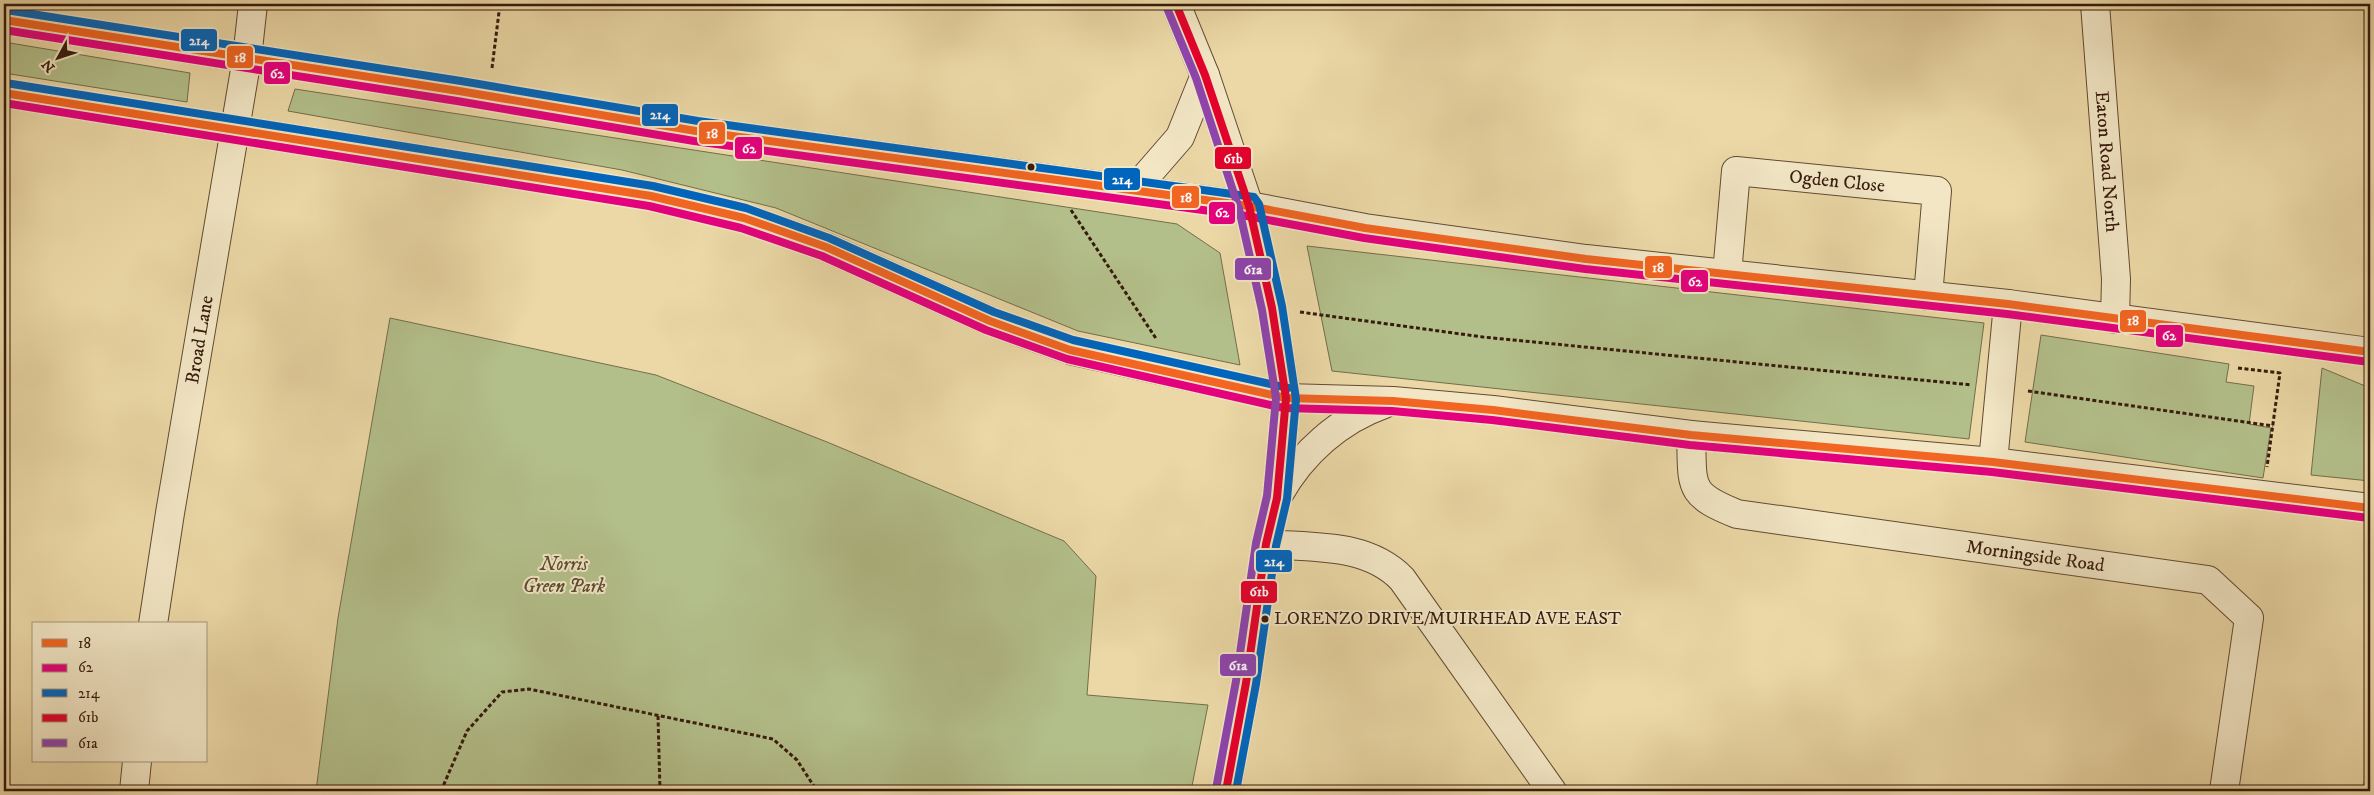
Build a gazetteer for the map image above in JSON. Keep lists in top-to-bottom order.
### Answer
{
  "streets": {
    "street": [
      "Eaton Road North",
      "Ogden Close",
      "Broad Lane",
      "Morningside Road"
    ]
  },
  "parks": ["Norris Green Park"],
  "places": ["LORENZO DRIVE/MUIRHEAD AVE EAST"],
  "lines": [
    "transit line 61b",
    "transit line 61a",
    "transit line 214",
    "transit line 18",
    "transit line 62"
  ],
  "legend": [
    "18",
    "62",
    "214",
    "61b",
    "61a"
  ],
  "north": "bottom left"
}
